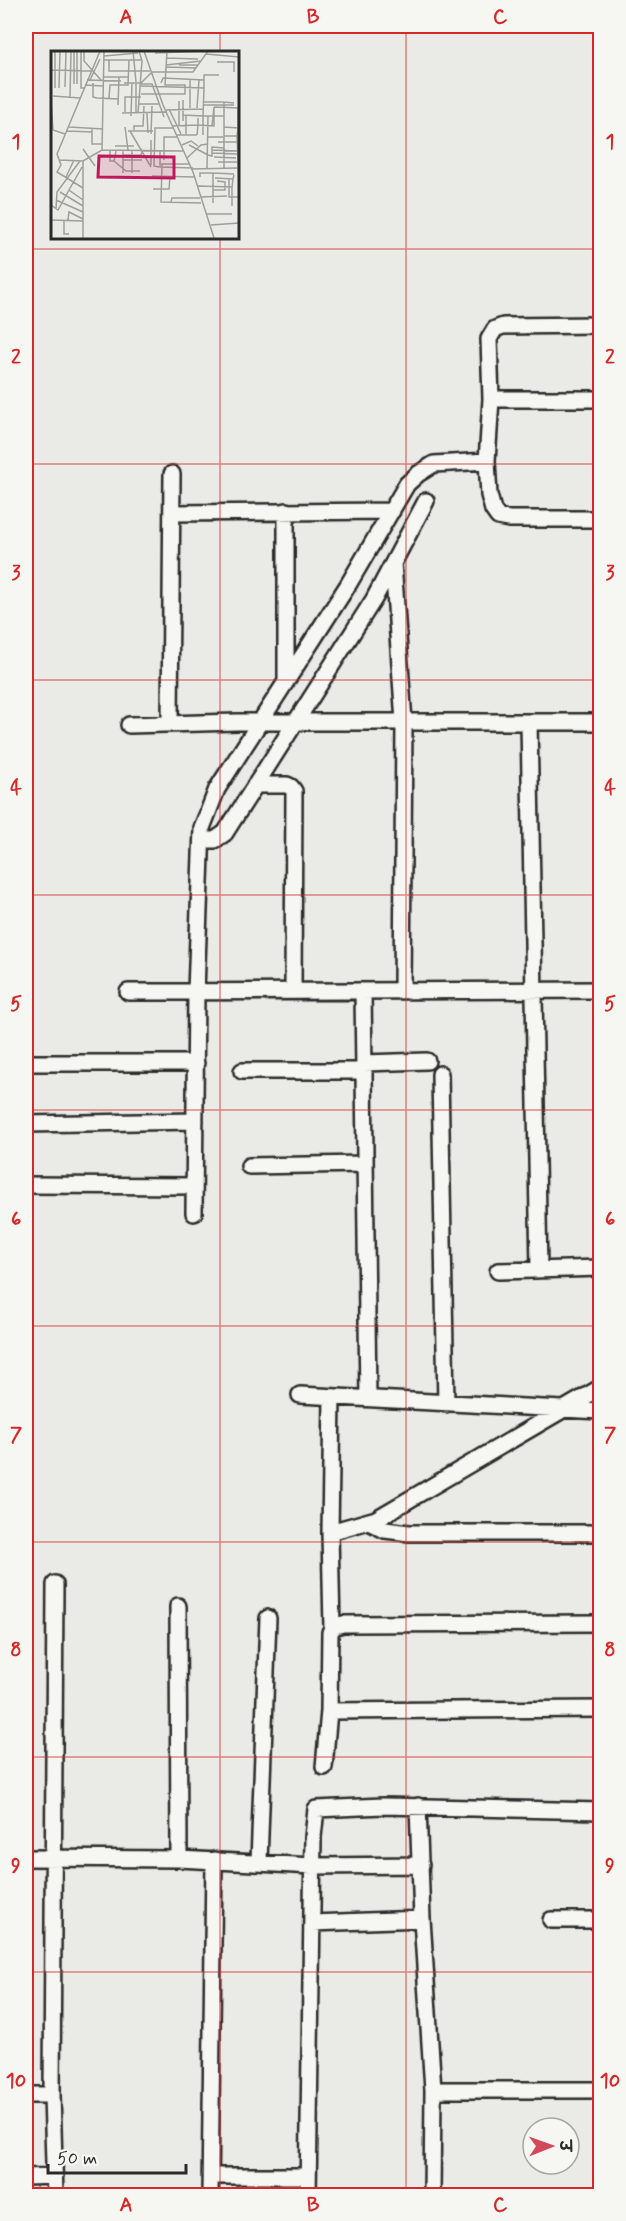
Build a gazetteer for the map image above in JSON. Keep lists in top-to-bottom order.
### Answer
{
  "scale_bar": "50 m",
  "north": "right",
  "grid": {
    "columns": ["A", "B", "C"],
    "rows": [
      "1",
      "2",
      "3",
      "4",
      "5",
      "6",
      "7",
      "8",
      "9",
      "10"
    ]
  }
}
